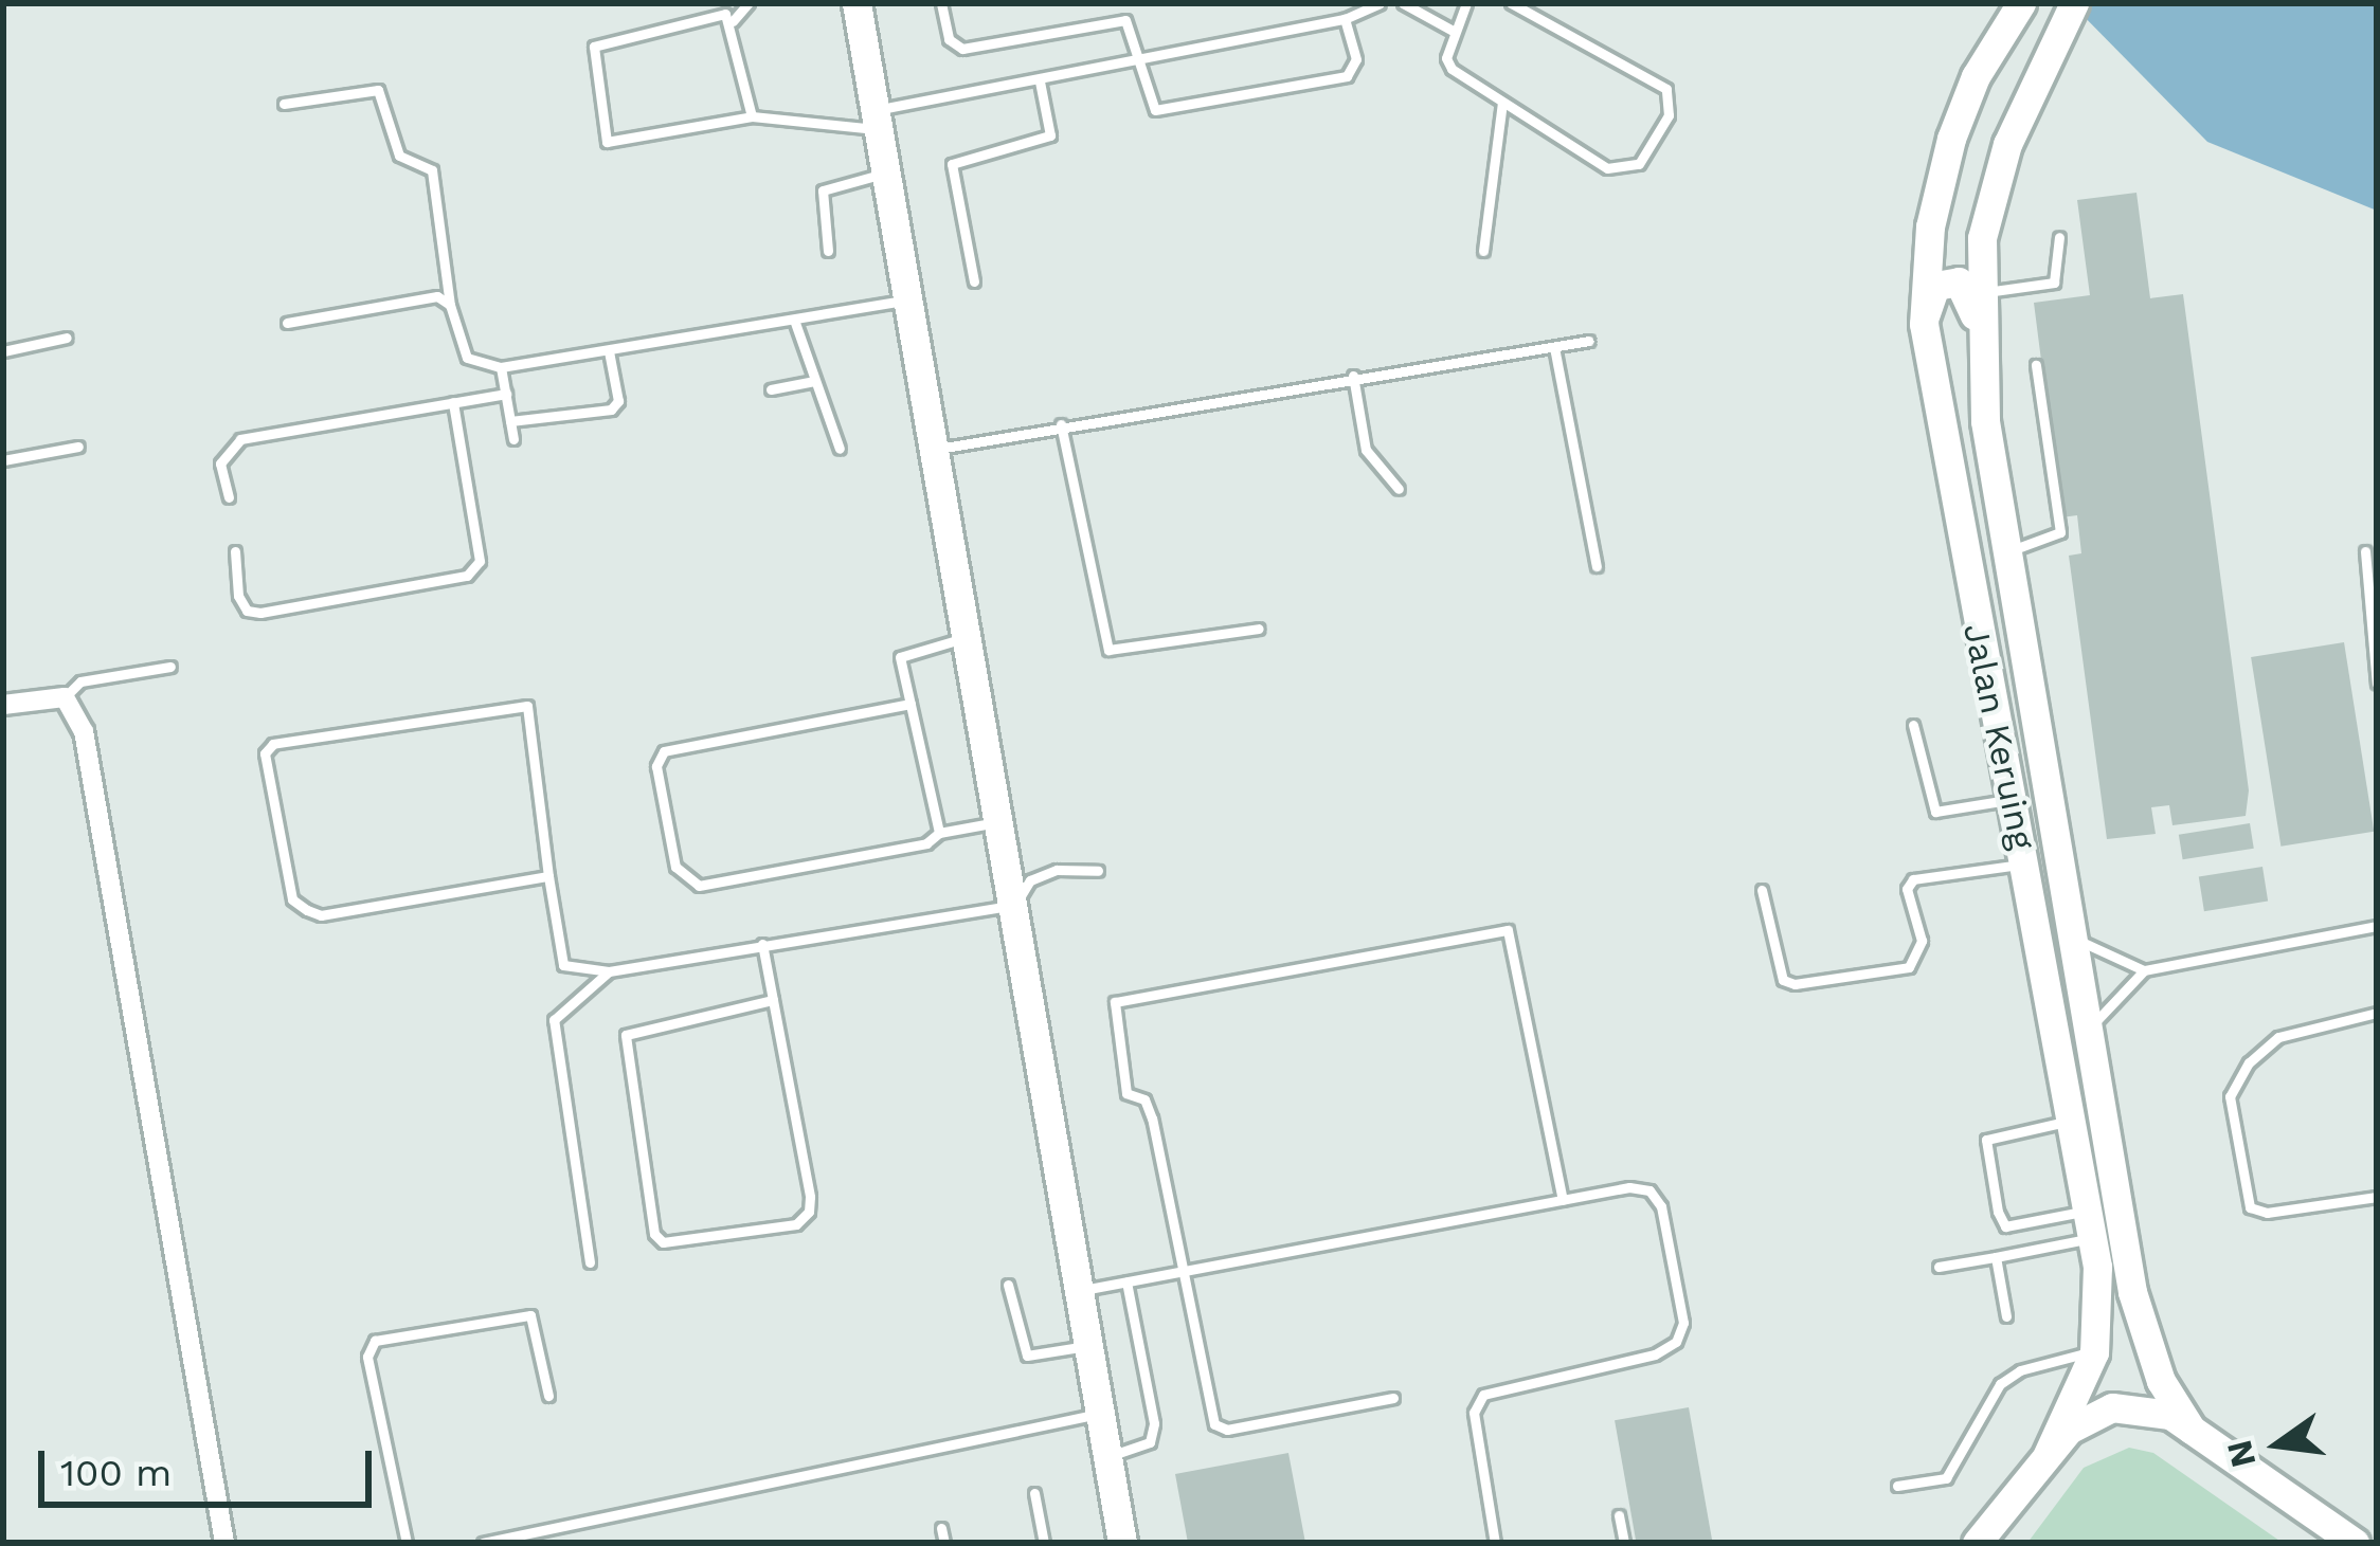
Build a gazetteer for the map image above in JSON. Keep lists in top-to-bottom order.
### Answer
{
  "streets": {
    "main road": ["Jalan Keruing"]
  },
  "scale_bar": "100 m",
  "north": "left"
}
